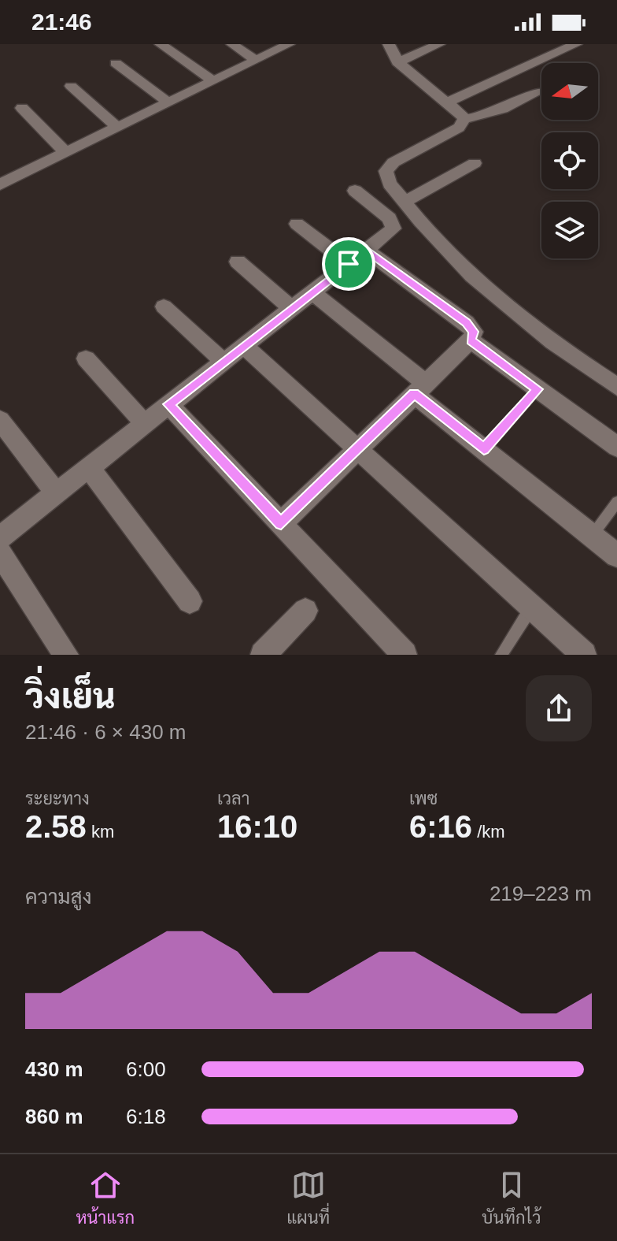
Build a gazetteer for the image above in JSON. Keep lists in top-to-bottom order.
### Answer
{
  "north": "left",
  "page": {
    "status": "21:46",
    "heading": ["วิ่งเย็น", "21:46 · 6 × 430 m"],
    "stats": [
      ["ระยะทาง", "2.58 km"],
      ["เวลา", "16:10"],
      ["เพซ", "6:16 /km"]
    ],
    "chart": ["ความสูง", "219–223 m"],
    "list": [
      {
        "name": "430 m",
        "note": "6:00"
      },
      {
        "name": "860 m",
        "note": "6:18"
      }
    ],
    "tabs": ["หน้าแรก", "แผนที่", "บันทึกไว้"]
  }
}
